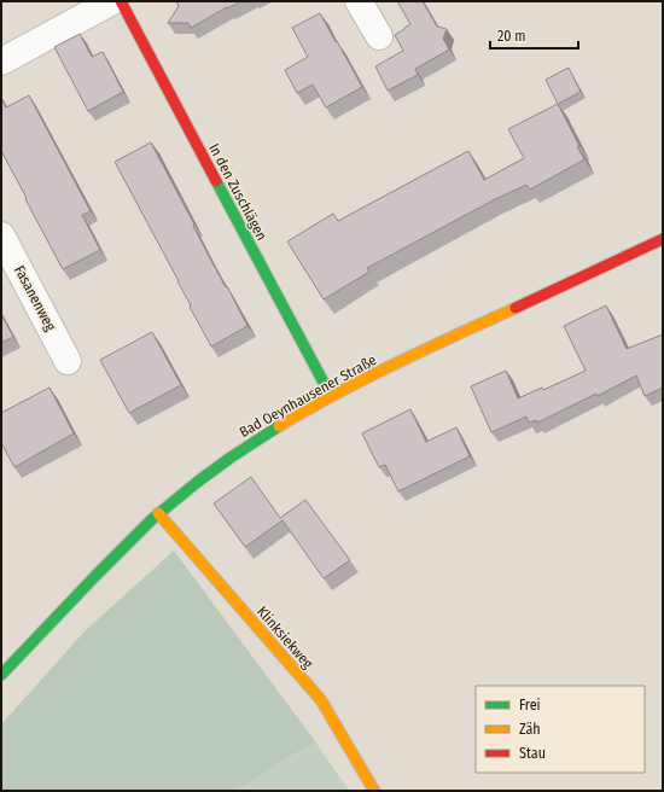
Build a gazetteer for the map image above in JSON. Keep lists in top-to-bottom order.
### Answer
{
  "streets": {
    "main road": ["In den Zuschlägen", "Bad Oeynhausener Straße", "Klinksiekweg"],
    "street": ["Fasanenweg"]
  },
  "crossings": [
    ["In den Zuschlägen", "Bad Oeynhausener Straße"],
    ["Bad Oeynhausener Straße", "Klinksiekweg"]
  ],
  "legend": ["Frei", "Zäh", "Stau"],
  "scale_bar": "20 m"
}
